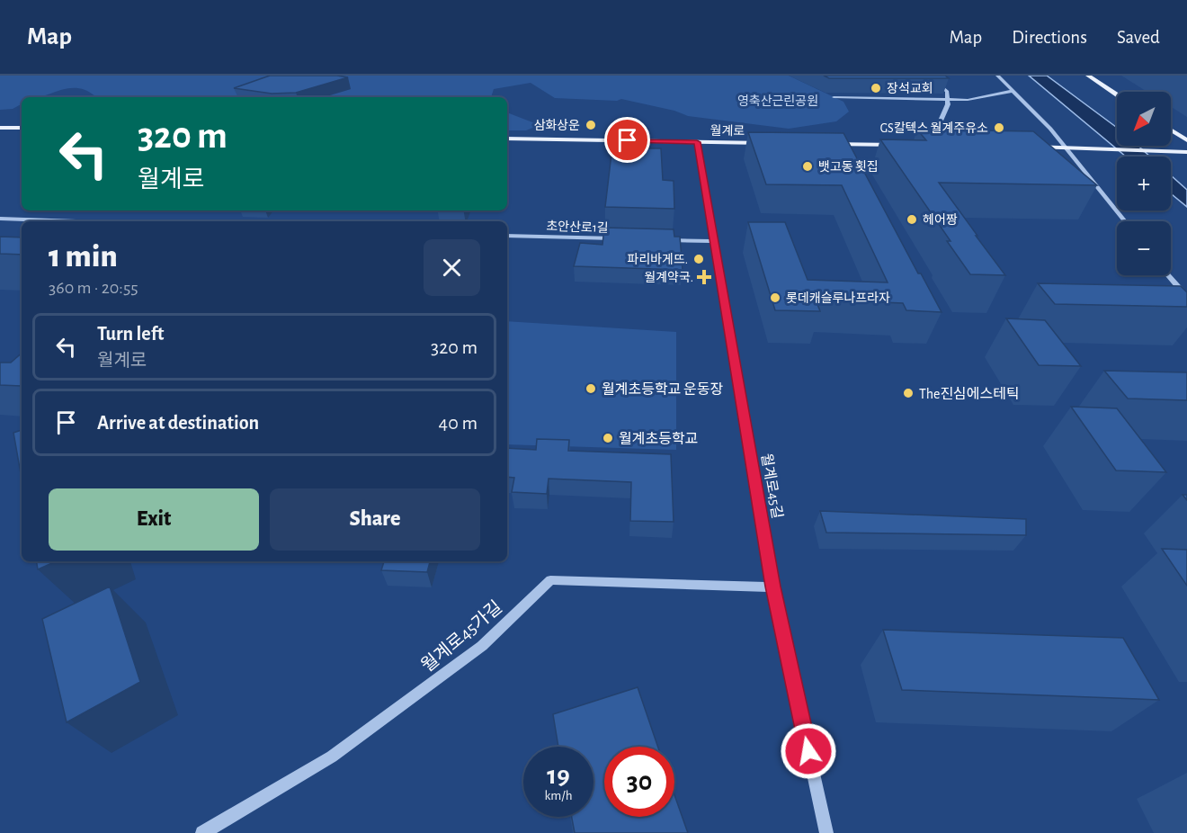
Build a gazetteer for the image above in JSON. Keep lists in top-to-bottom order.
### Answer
{
  "streets": {
    "main road": ["월계로"],
    "street": ["초안산로1길", "월계로45길", "월계로45가길"]
  },
  "crossings": [
    ["월계로", "월계로45길"],
    ["월계로45길", "월계로45가길"]
  ],
  "parks": ["영축산근린공원"],
  "places": {
    "other": [
      "장석교회",
      "삼화상운",
      "GS칼텍스 월계주유소",
      "뱃고동 횟집",
      "헤어짱",
      "파리바게뜨.",
      "롯데캐슬루나프라자",
      "월계초등학교 운동장",
      "The진심에스테틱",
      "월계초등학교"
    ],
    "health": ["월계약국."]
  },
  "north": "bottom left",
  "page": {
    "header": "Map",
    "nav": ["Map", "Directions", "Saved"],
    "map_buttons": ["+", "−"],
    "turn": ["320 m", "월계로"],
    "heading": ["1 min", "360 m · 20:55"],
    "list": [
      {
        "name": "Turn left",
        "note": "월계로",
        "value": "320 m"
      },
      {
        "name": "Arrive at destination",
        "value": "40 m"
      }
    ],
    "buttons": ["Exit", "Share"],
    "speed": "19 km/h",
    "limit": "30"
  }
}
